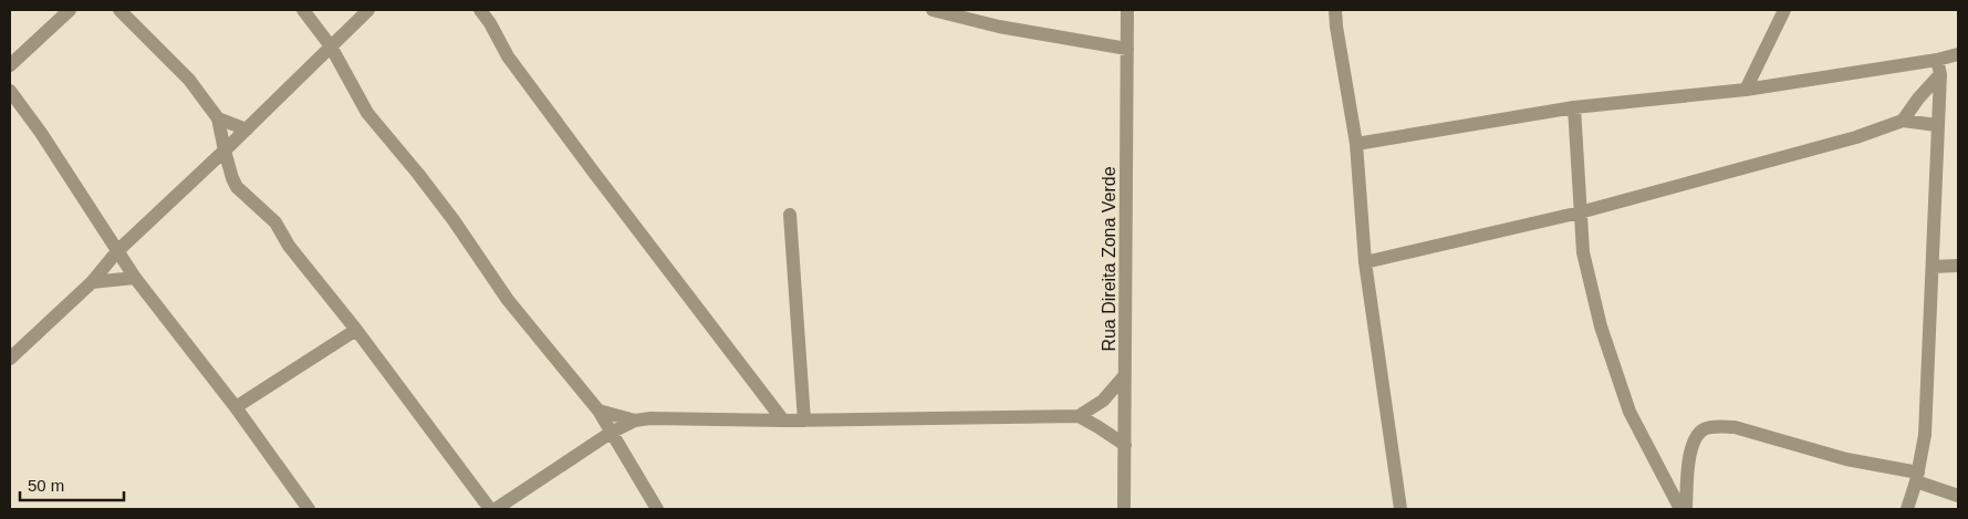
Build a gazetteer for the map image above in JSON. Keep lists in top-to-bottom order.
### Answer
{
  "streets": {
    "street": ["Rua Direita Zona Verde"]
  },
  "scale_bar": "50 m"
}
